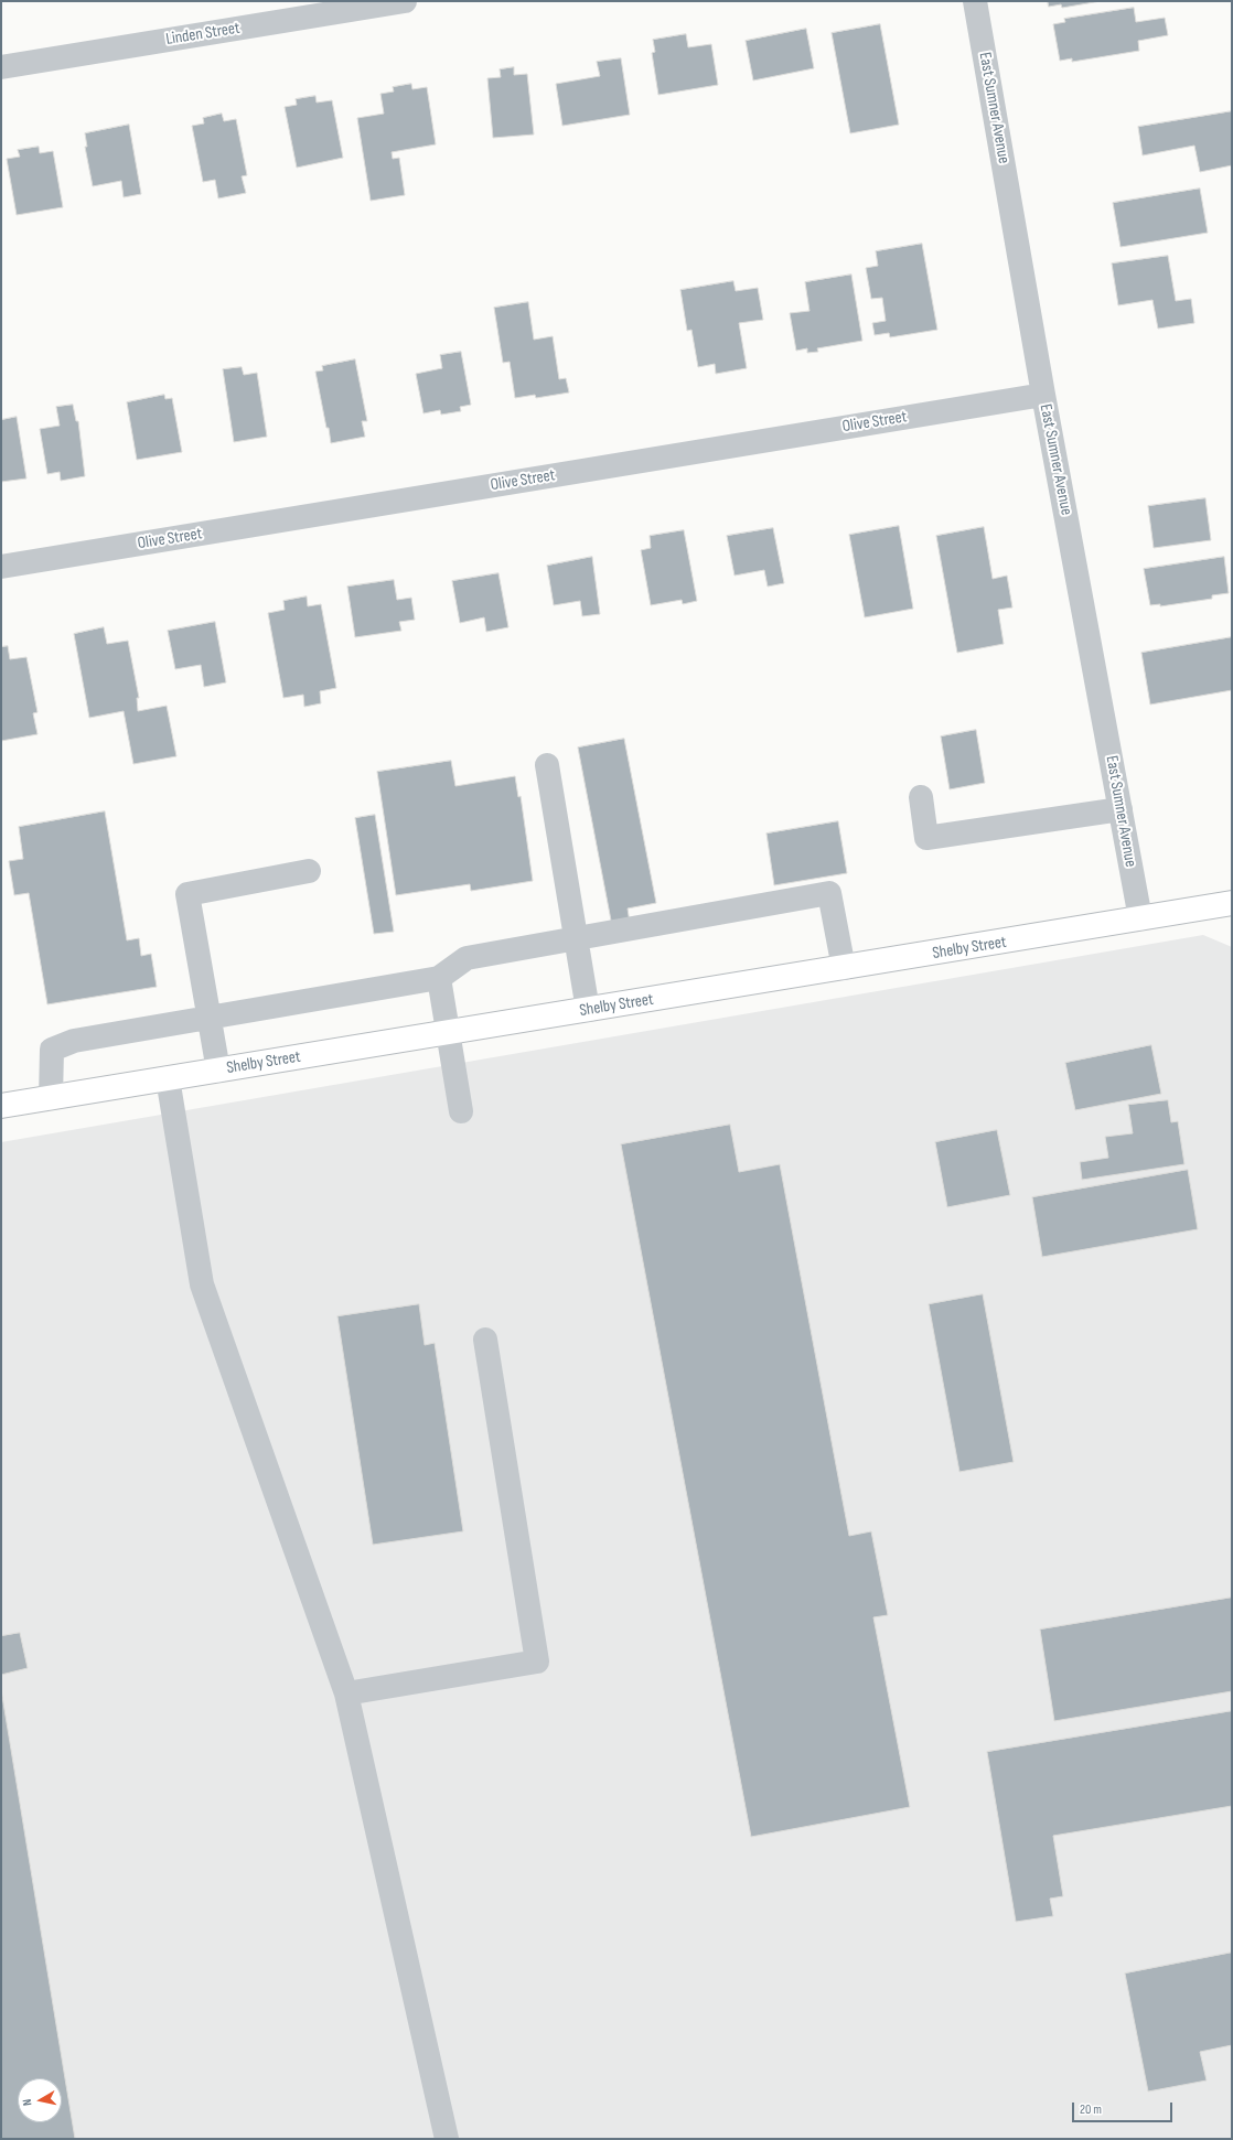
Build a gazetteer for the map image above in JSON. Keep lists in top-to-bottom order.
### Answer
{
  "streets": {
    "main road": ["Shelby Street"],
    "street": ["Linden Street", "East Sumner Avenue", "Olive Street"]
  },
  "crossings": [
    ["East Sumner Avenue", "Olive Street"],
    ["East Sumner Avenue", "Shelby Street"]
  ],
  "scale_bar": "20 m",
  "north": "left"
}
